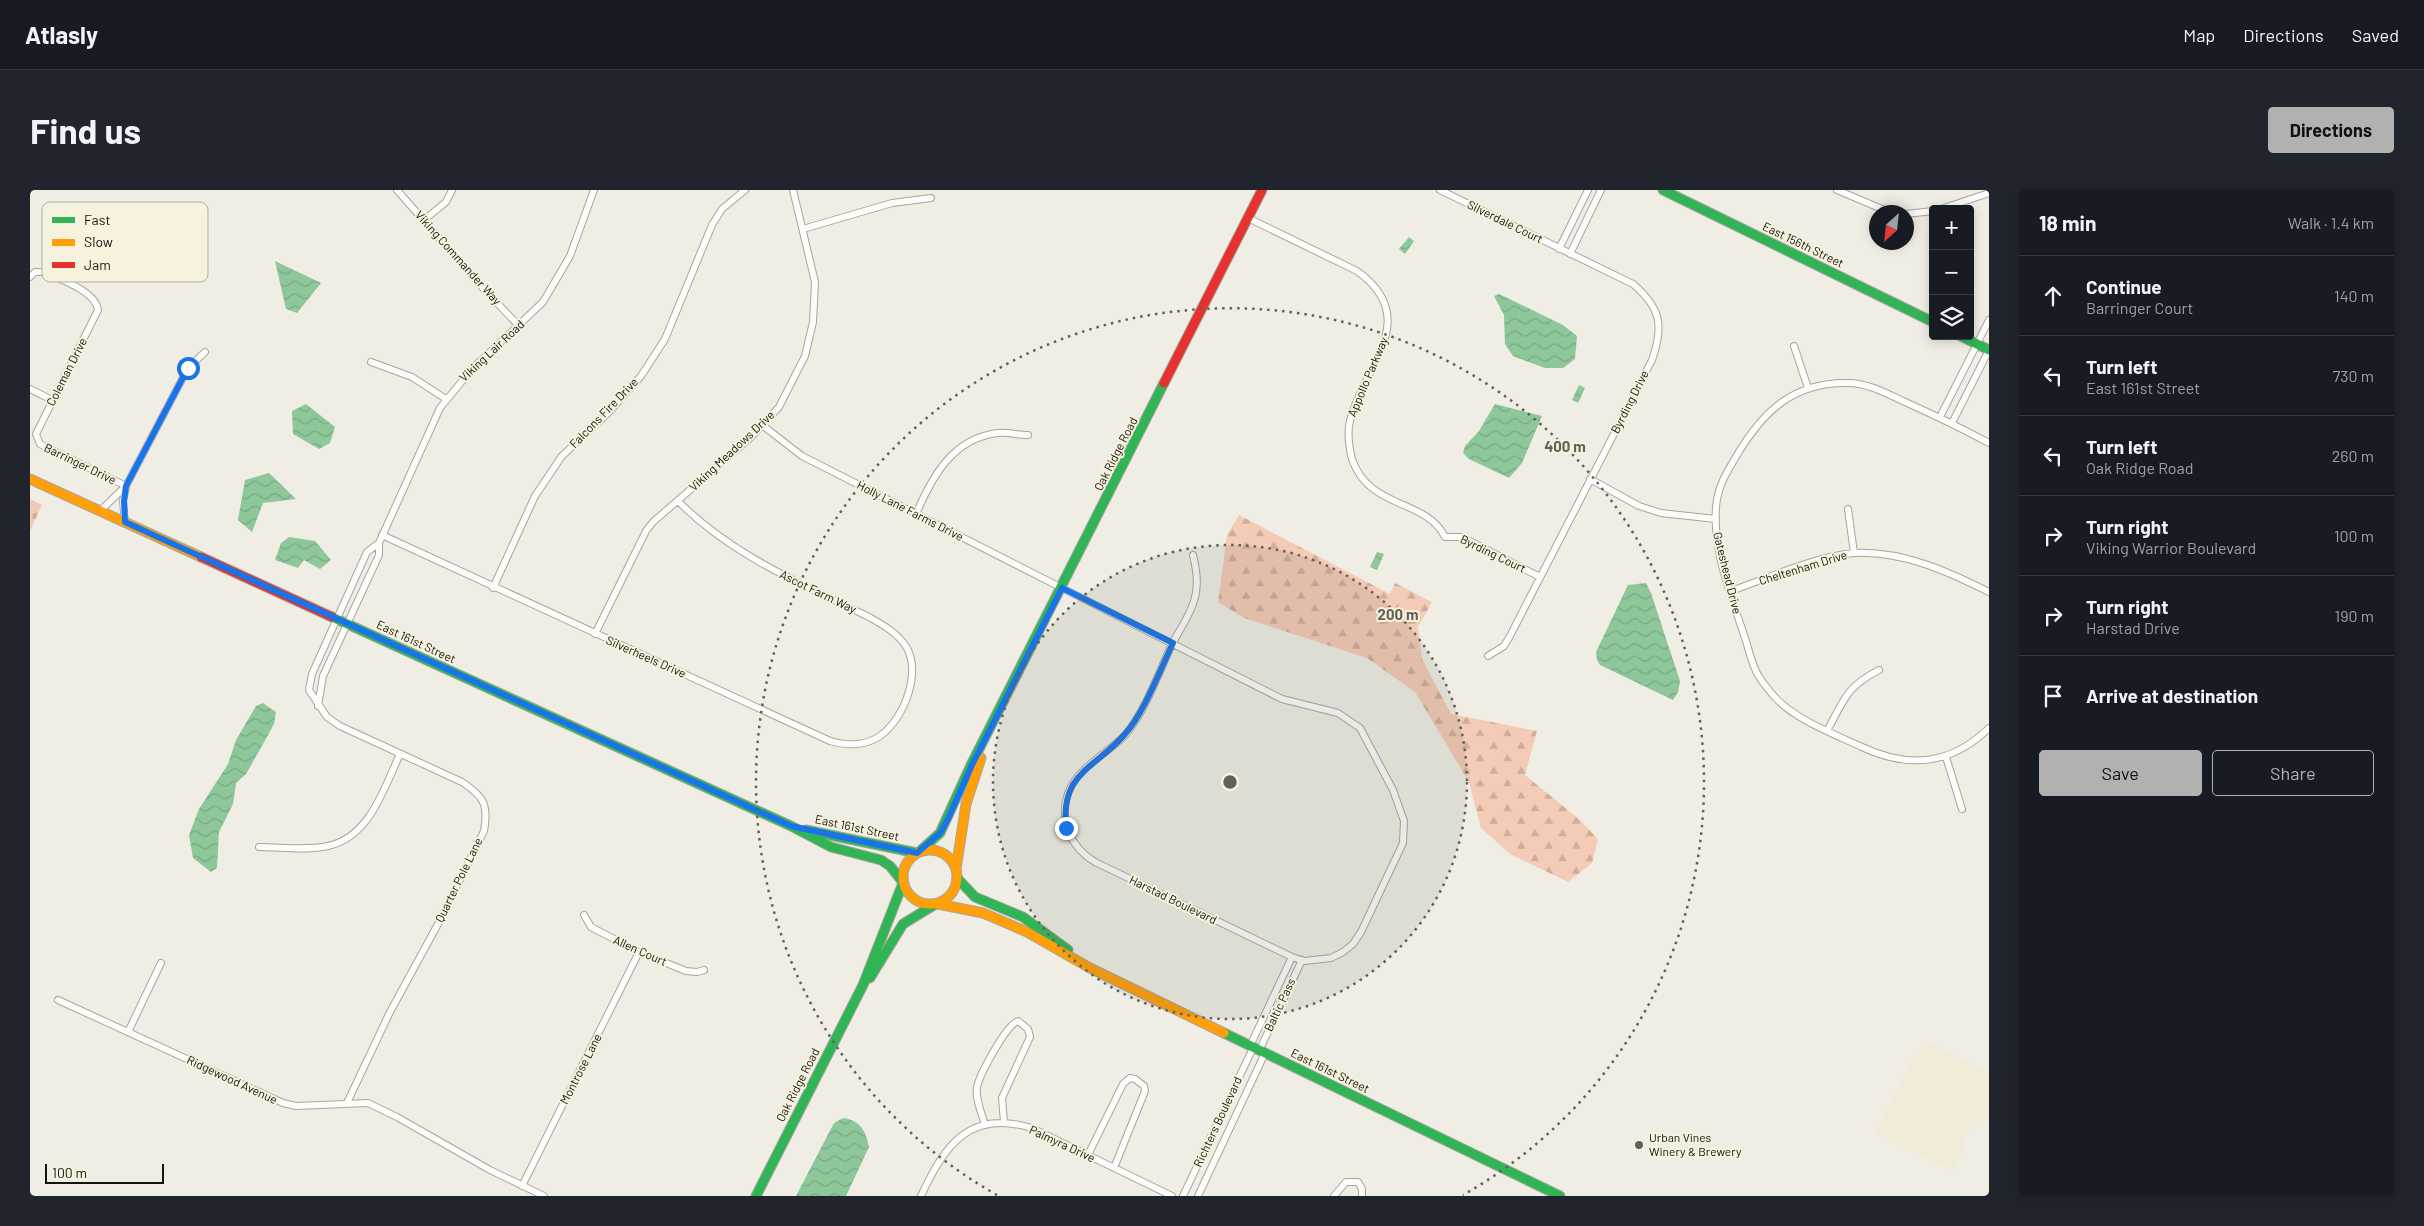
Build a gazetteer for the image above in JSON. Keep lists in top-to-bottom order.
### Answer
{
  "streets": {
    "street": [
      "Silverdale Court",
      "East 156th Street",
      "Viking Commander Way",
      "Viking Lair Road",
      "Coleman Drive",
      "Appollo Parkway",
      "Byrding Drive",
      "Falcons Fire Drive",
      "Viking Meadows Drive",
      "Oak Ridge Road",
      "Barringer Drive",
      "Holly Lane Farms Drive",
      "Byrding Court",
      "Cheltenham Drive",
      "Gateshead Drive",
      "Ascot Farm Way",
      "East 161st Street",
      "Silverheels Drive",
      "Quarter Pole Lane",
      "Harstad Boulevard",
      "Allen Court",
      "Baltic Pass",
      "Montrose Lane",
      "Ridgewood Avenue",
      "Richters Boulevard",
      "Palmyra Drive"
    ]
  },
  "crossings": [
    ["Silverdale Court", "Byrding Drive"],
    ["Viking Commander Way", "Viking Lair Road"],
    ["Viking Lair Road", "East 161st Street"],
    ["Viking Lair Road", "Silverheels Drive"],
    ["Viking Lair Road", "Quarter Pole Lane"],
    ["Coleman Drive", "Barringer Drive"],
    ["Appollo Parkway", "Oak Ridge Road"],
    ["Appollo Parkway", "Byrding Court"],
    ["Byrding Drive", "Byrding Court"],
    ["Falcons Fire Drive", "Silverheels Drive"],
    ["Viking Meadows Drive", "Holly Lane Farms Drive"],
    ["Viking Meadows Drive", "Ascot Farm Way"],
    ["Viking Meadows Drive", "Silverheels Drive"],
    ["Oak Ridge Road", "Holly Lane Farms Drive"],
    ["Oak Ridge Road", "East 161st Street"],
    ["Holly Lane Farms Drive", "Harstad Boulevard"],
    ["Cheltenham Drive", "Gateshead Drive"],
    ["Ascot Farm Way", "Silverheels Drive"],
    ["East 161st Street", "Quarter Pole Lane"],
    ["East 161st Street", "Baltic Pass"],
    ["East 161st Street", "Richters Boulevard"],
    ["Quarter Pole Lane", "Ridgewood Avenue"],
    ["Harstad Boulevard", "Baltic Pass"],
    ["Allen Court", "Montrose Lane"],
    ["Baltic Pass", "Richters Boulevard"],
    ["Montrose Lane", "Ridgewood Avenue"]
  ],
  "places": ["Urban Vines Winery & Brewery"],
  "legend": ["Fast", "Slow", "Jam"],
  "scale_bar": "100 m",
  "north": "bottom left",
  "page": {
    "header": "Atlasly",
    "nav": ["Map", "Directions", "Saved"],
    "buttons": [
      "Directions",
      ["Save", "Share"]
    ],
    "title": "Find us",
    "heading": ["18 min", "Walk · 1.4 km"],
    "map_buttons": ["+", "−"],
    "list": [
      ["Continue", "Barringer Court", "140 m"],
      ["Turn left", "East 161st Street", "730 m"],
      ["Turn left", "Oak Ridge Road", "260 m"],
      ["Turn right", "Viking Warrior Boulevard", "100 m"],
      ["Turn right", "Harstad Drive", "190 m"],
      "Arrive at destination"
    ],
    "scale": "100 m"
  },
  "rings": ["400 m", "200 m"]
}
